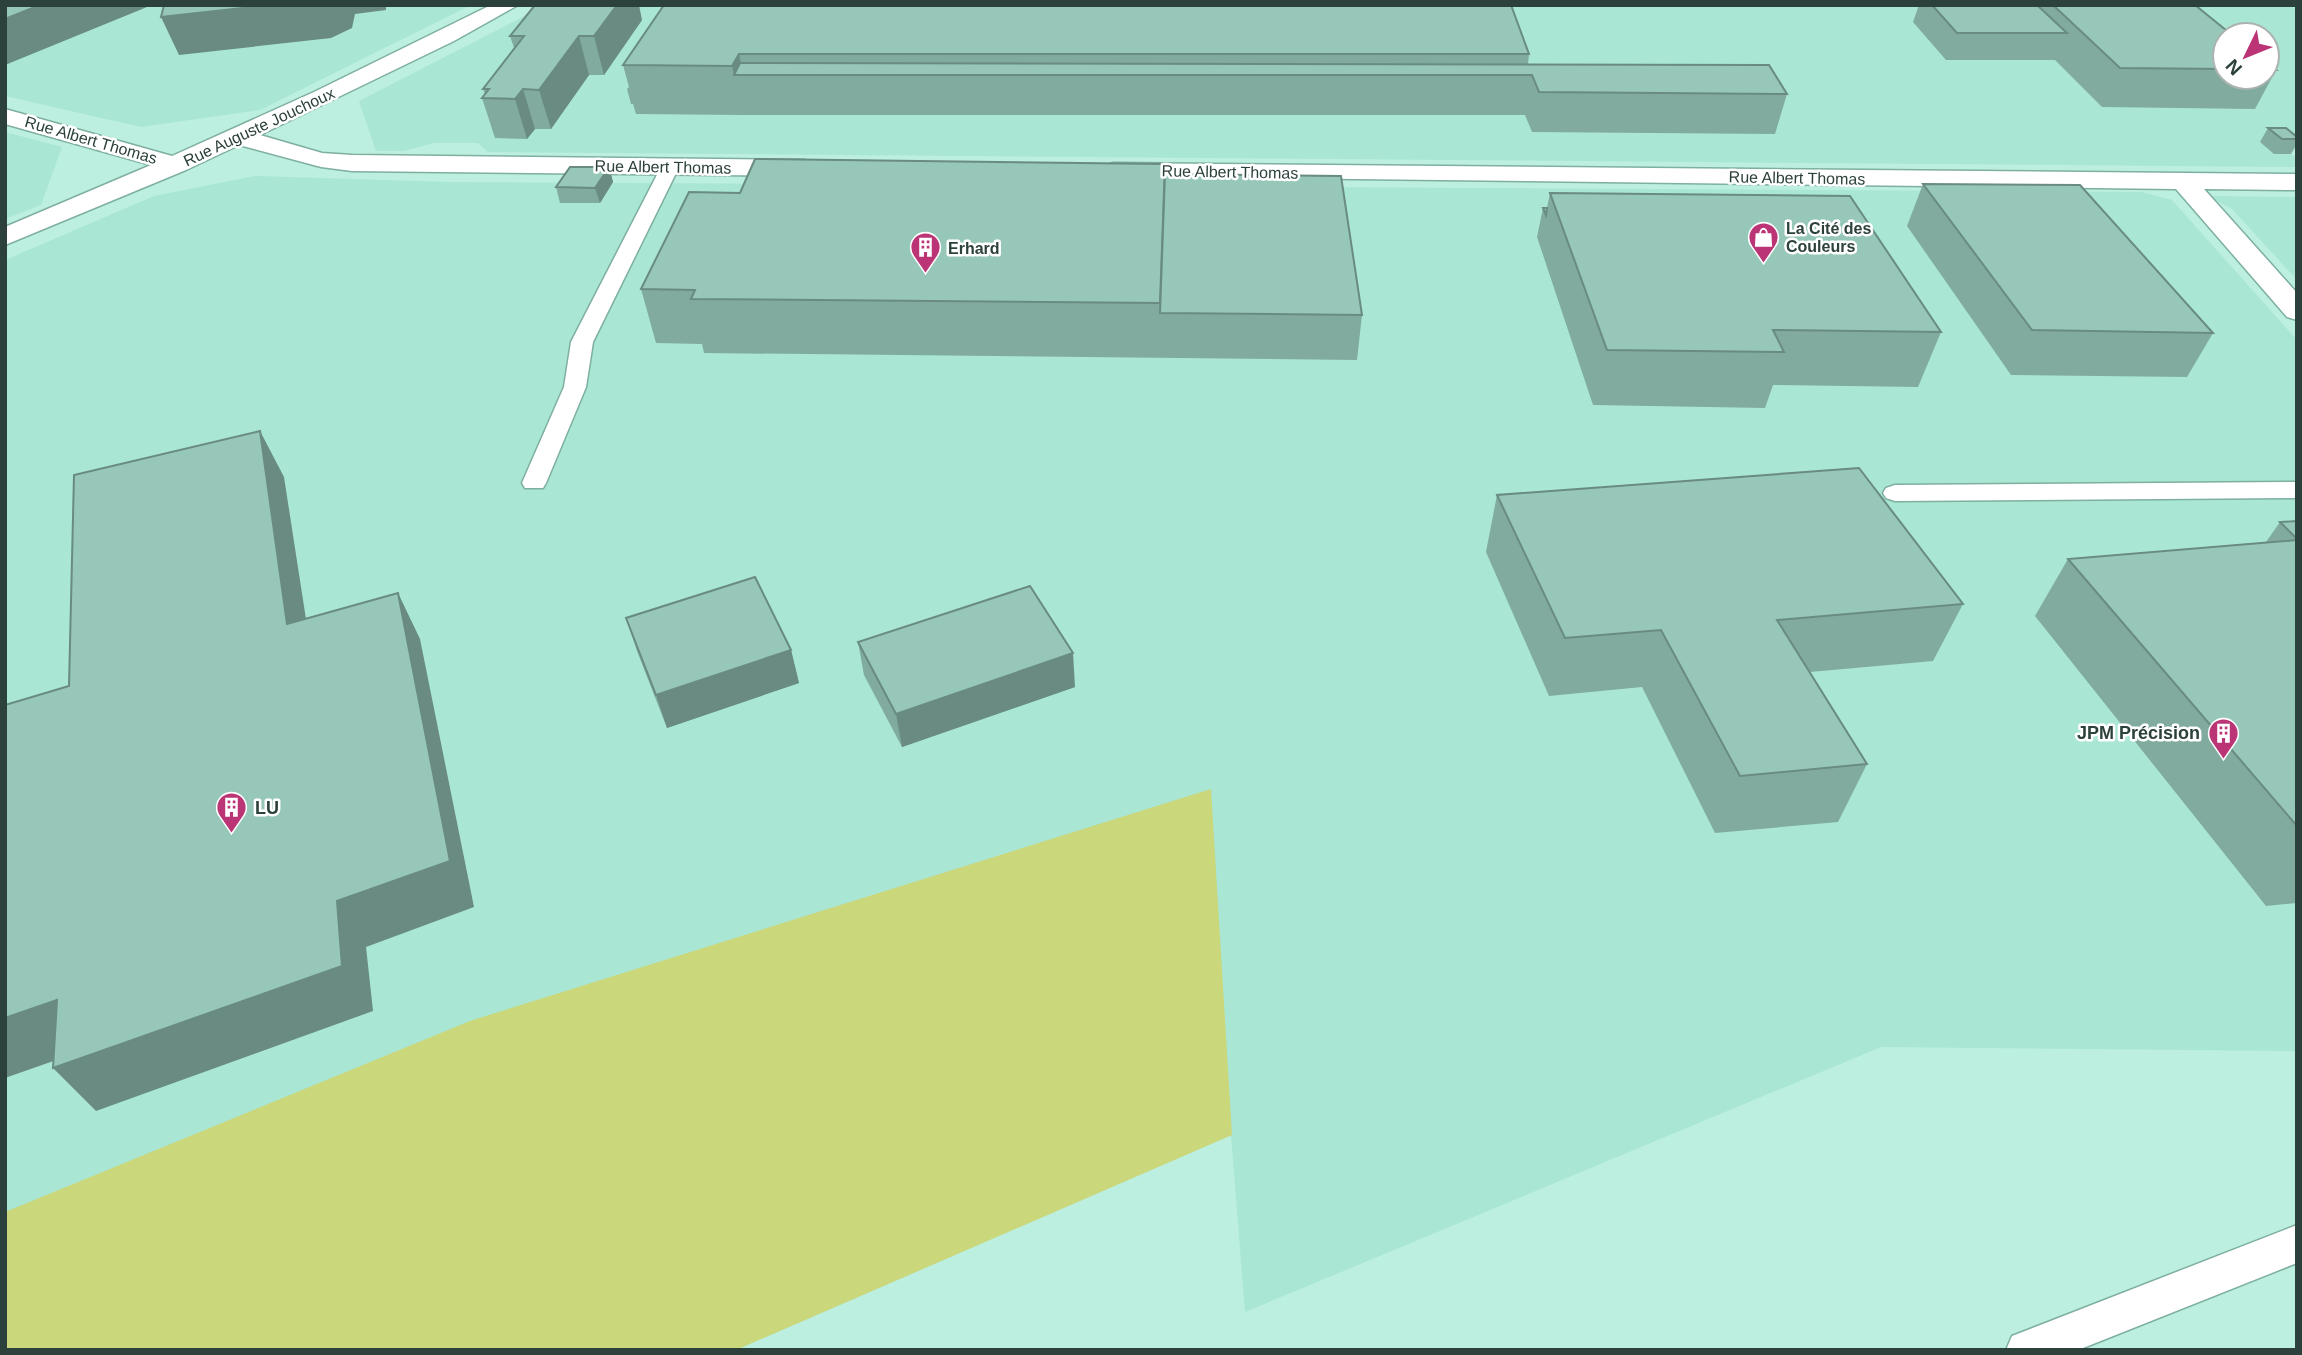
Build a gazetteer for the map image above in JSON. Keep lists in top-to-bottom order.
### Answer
{
  "streets": {
    "street": ["Rue Auguste Jouchoux", "Rue Albert Thomas"]
  },
  "crossings": [
    ["Rue Auguste Jouchoux", "Rue Albert Thomas"]
  ],
  "places": {
    "shop": ["La Cité des Couleurs"],
    "building": ["Erhard", "JPM Précision", "LU"]
  },
  "north": "bottom left"
}
